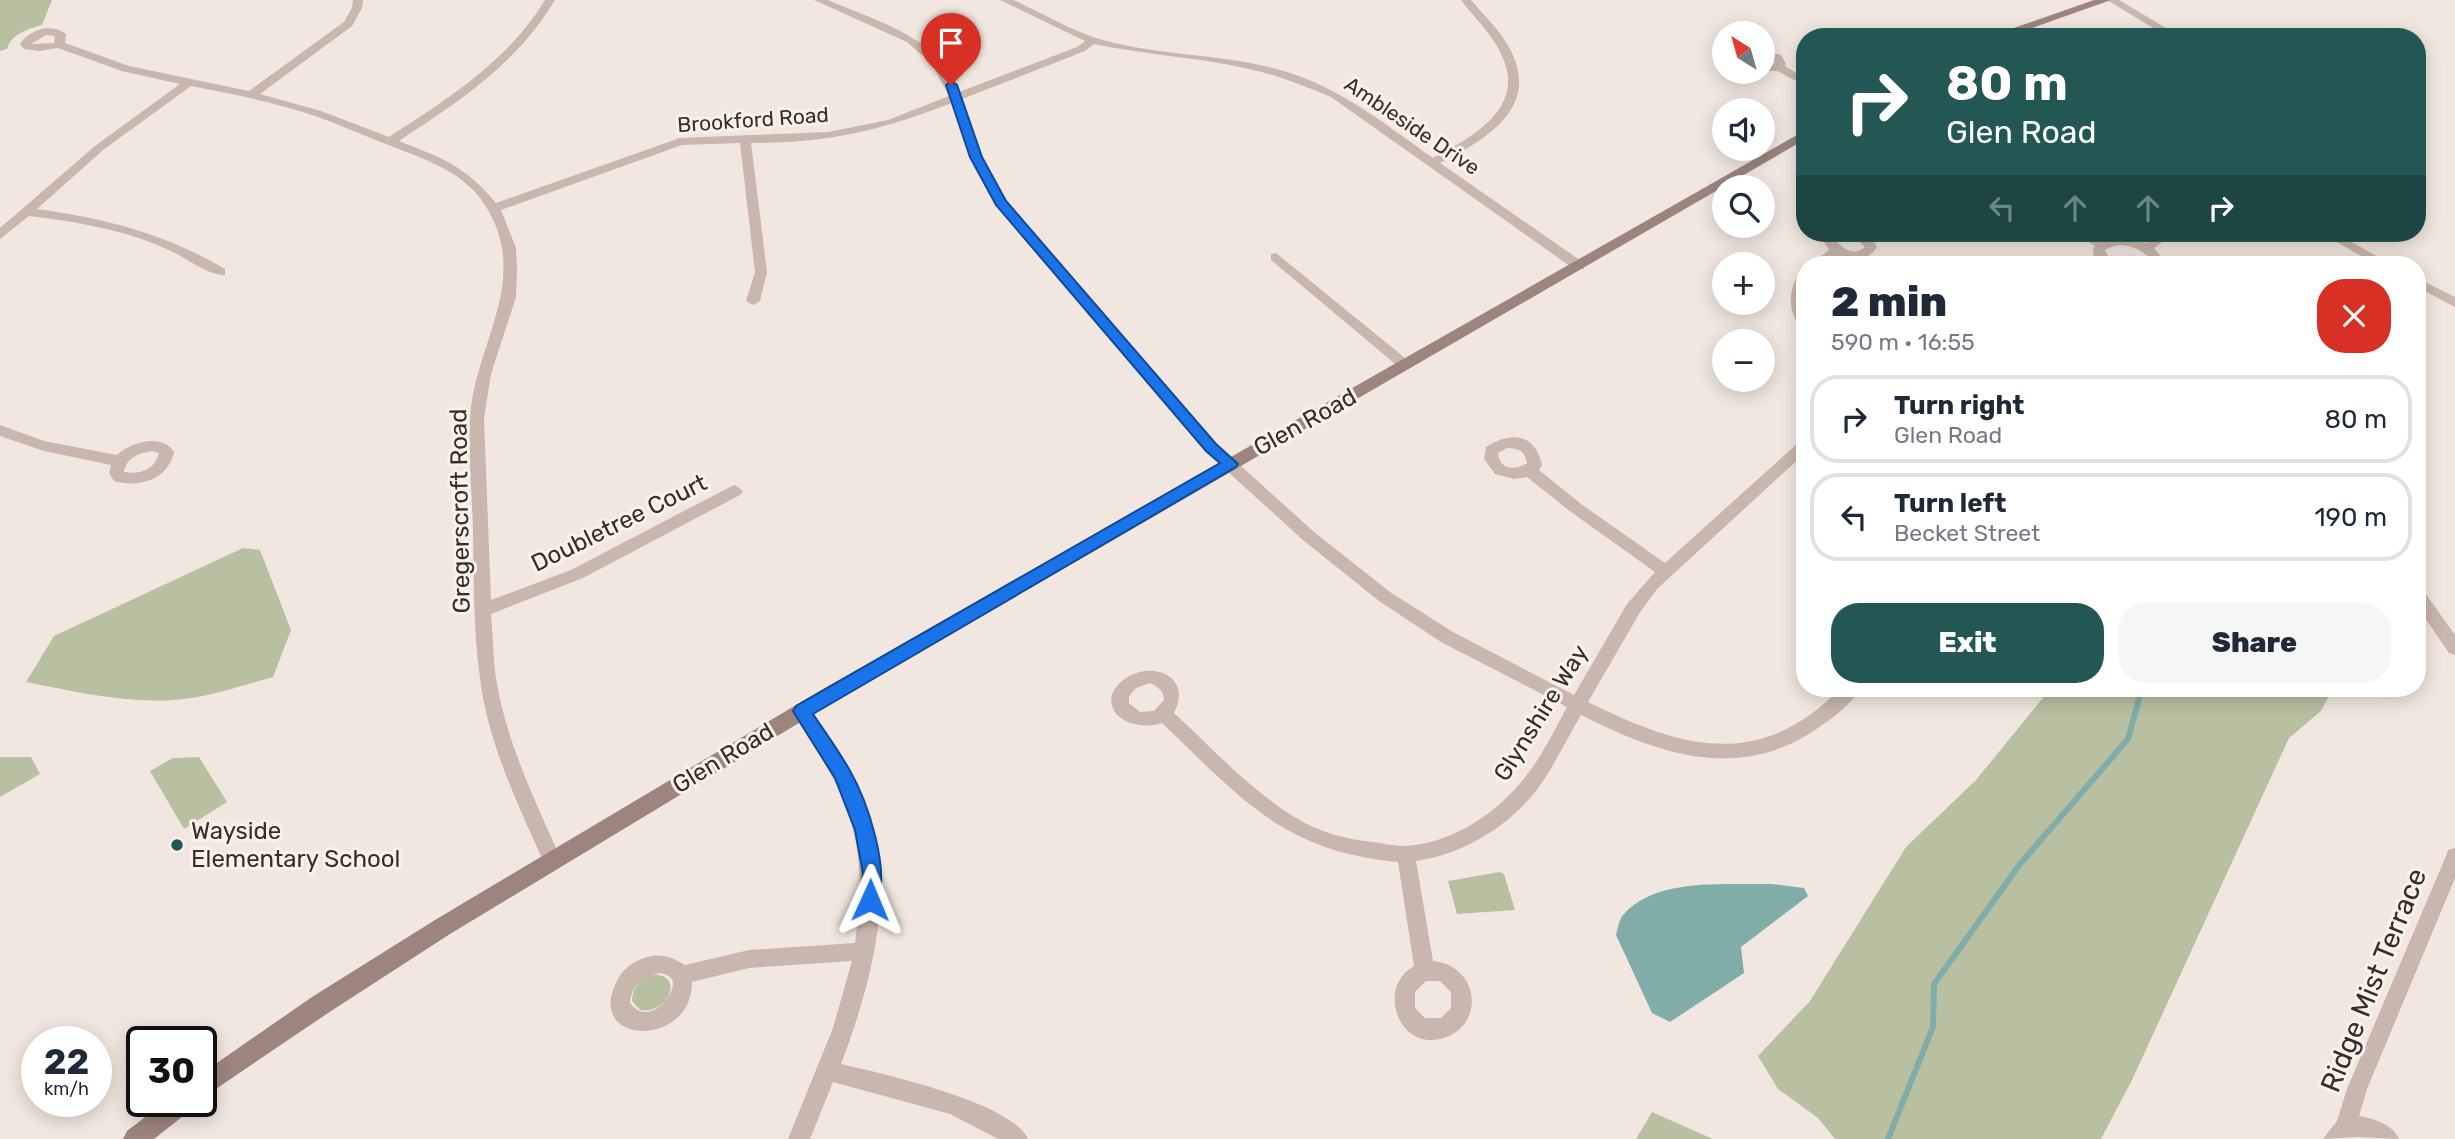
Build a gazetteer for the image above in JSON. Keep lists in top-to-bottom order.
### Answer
{
  "streets": {
    "main road": ["Glen Road"],
    "street": [
      "Brookford Road",
      "Ambleside Drive",
      "Gregerscroft Road",
      "Doubletree Court",
      "Glynshire Way",
      "Ridge Mist Terrace"
    ]
  },
  "crossings": [
    ["Brookford Road", "Ambleside Drive"],
    ["Brookford Road", "Gregerscroft Road"],
    ["Ambleside Drive", "Glen Road"],
    ["Glen Road", "Gregerscroft Road"],
    ["Gregerscroft Road", "Doubletree Court"]
  ],
  "places": ["Wayside Elementary School"],
  "north": "top left",
  "page": {
    "map_buttons": ["+", "−"],
    "turn": ["80 m", "Glen Road"],
    "heading": ["2 min", "590 m · 16:55"],
    "list": [
      {
        "name": "Turn right",
        "note": "Glen Road",
        "value": "80 m"
      },
      {
        "name": "Turn left",
        "note": "Becket Street",
        "value": "190 m"
      }
    ],
    "buttons": ["Exit", "Share"],
    "speed": "22 km/h",
    "limit": "30"
  }
}
